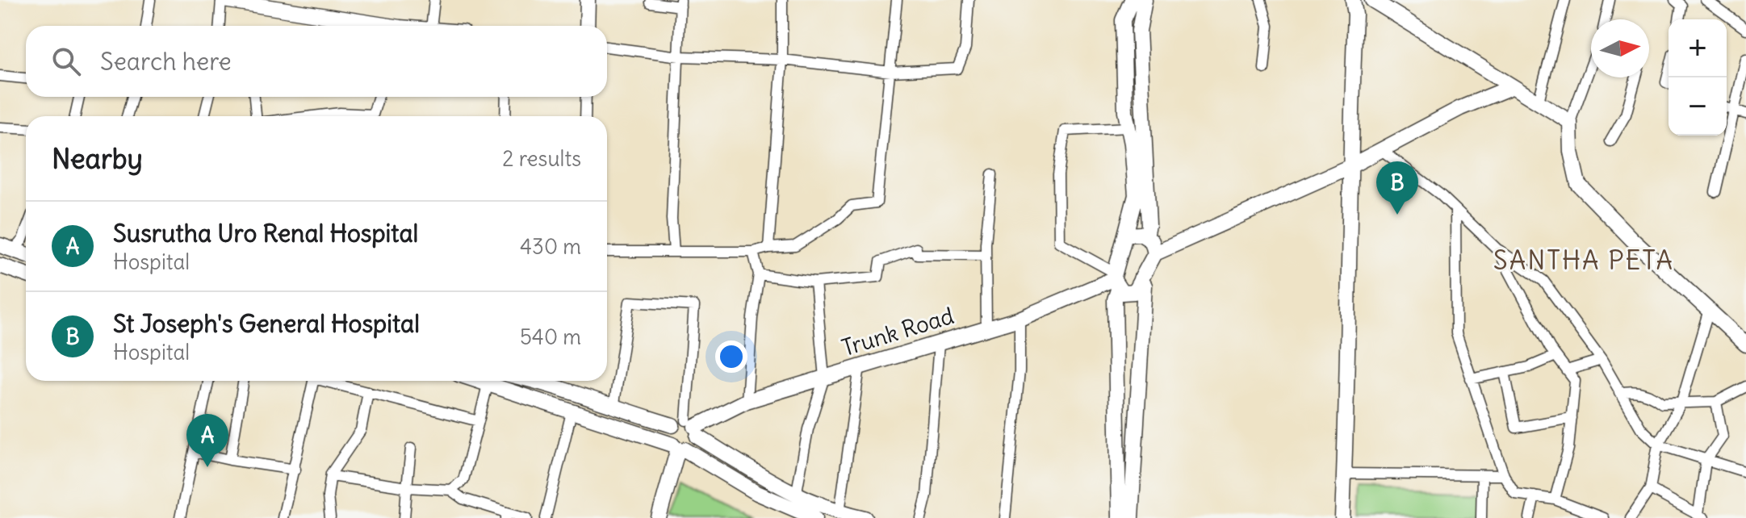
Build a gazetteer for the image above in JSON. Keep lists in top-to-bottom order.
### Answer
{
  "streets": {
    "street": ["Trunk Road"]
  },
  "districts": ["SANTHA PETA"],
  "north": "right",
  "page": {
    "map_buttons": ["+", "−"],
    "search": "Search here",
    "heading": ["Nearby", "2 results"],
    "pins": ["B", "A"],
    "list": [
      {
        "mark": "A",
        "name": "Susrutha Uro Renal Hospital",
        "note": "Hospital",
        "value": "430 m"
      },
      {
        "mark": "B",
        "name": "St Joseph's General Hospital",
        "note": "Hospital",
        "value": "540 m"
      }
    ]
  }
}
